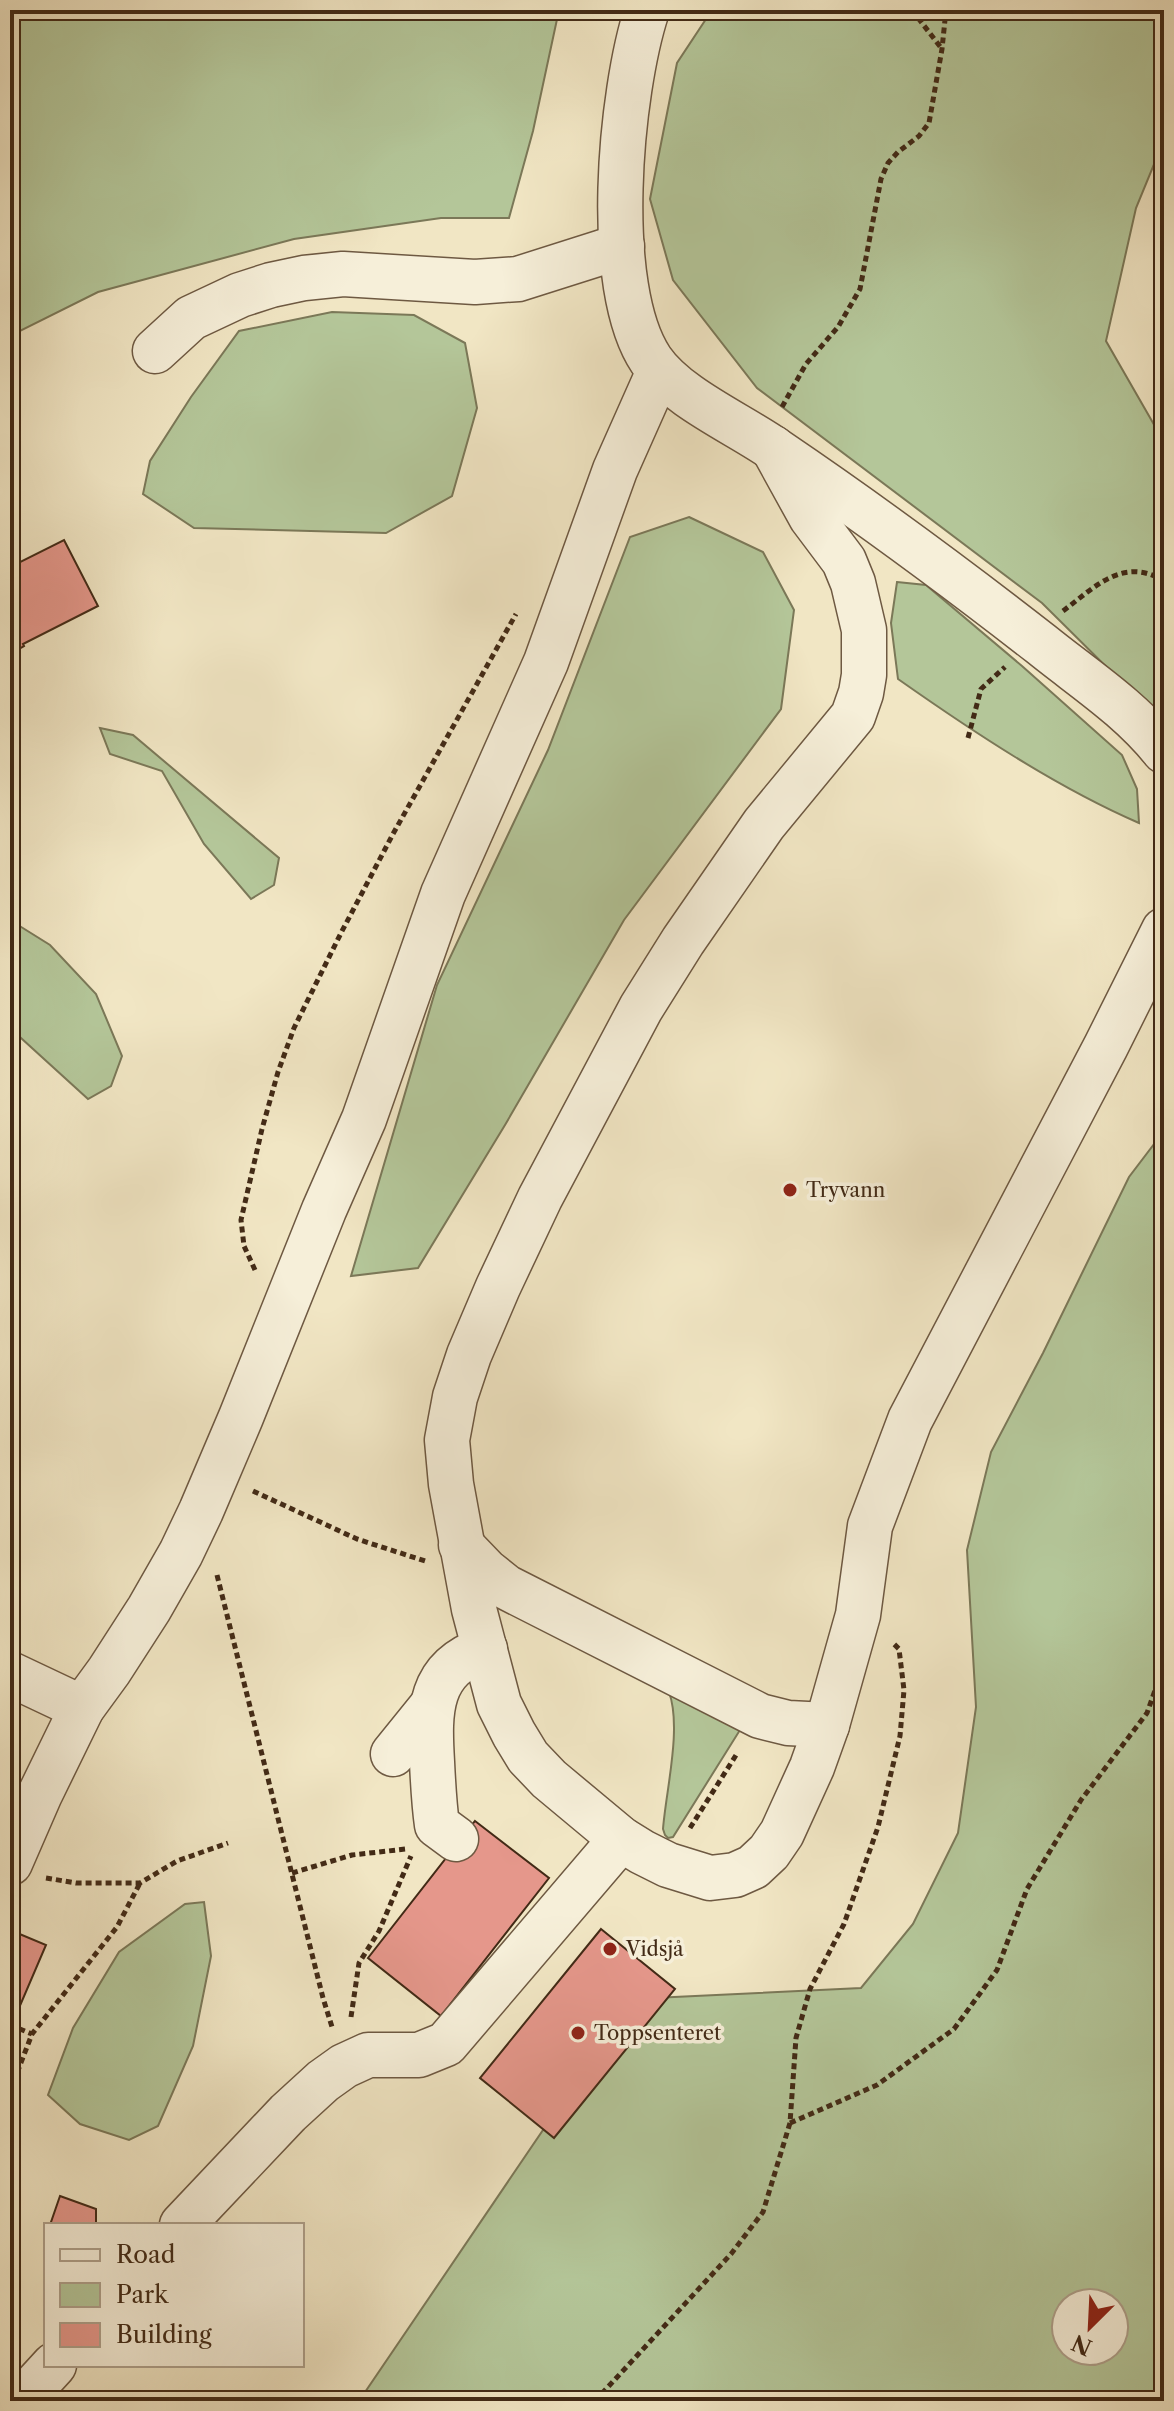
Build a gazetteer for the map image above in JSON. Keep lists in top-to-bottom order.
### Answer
{
  "places": ["Tryvann", "Vidsjå", "Toppsenteret"],
  "legend": ["Road", "Park", "Building"],
  "north": "bottom left"
}
